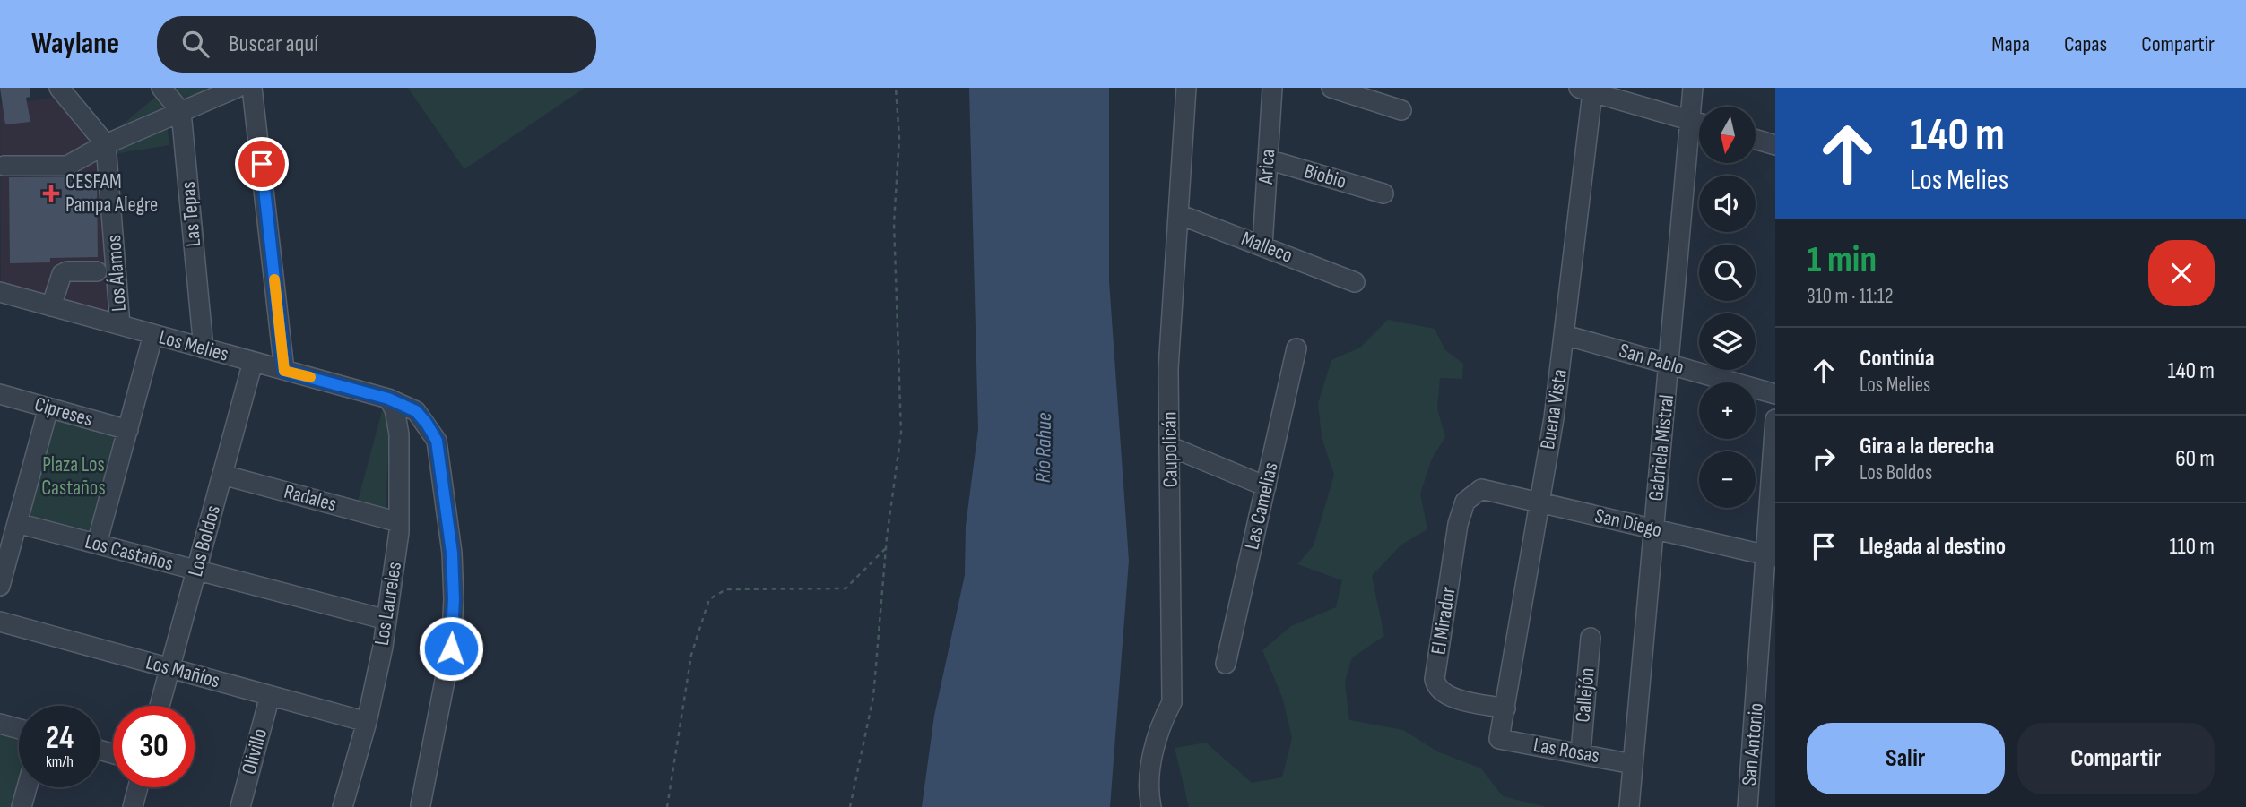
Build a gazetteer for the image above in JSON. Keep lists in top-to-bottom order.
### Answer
{
  "streets": {
    "street": [
      "Arica",
      "Biobio",
      "Las Tepas",
      "Malleco",
      "Los Álamos",
      "Los Melies",
      "San Pablo",
      "Buena Vista",
      "Cipreses",
      "Gabriela Mistral",
      "Caupolicán",
      "Radales",
      "Las Camelias",
      "San Diego",
      "Los Boldos",
      "Los Castaños",
      "Los Laureles",
      "El Mirador",
      "Los Mañíos",
      "Callejón",
      "San Antonio",
      "Las Rosas",
      "Olivillo"
    ]
  },
  "crossings": [
    ["Arica", "Biobio"],
    ["Arica", "Malleco"],
    ["Las Tepas", "Los Melies"],
    ["Malleco", "Caupolicán"],
    ["Los Álamos", "Los Melies"],
    ["Los Melies", "Los Boldos"],
    ["Los Melies", "Los Laureles"],
    ["San Pablo", "Buena Vista"],
    ["San Pablo", "Gabriela Mistral"],
    ["Buena Vista", "San Diego"],
    ["Buena Vista", "El Mirador"],
    ["Buena Vista", "Las Rosas"],
    ["Gabriela Mistral", "San Diego"],
    ["Gabriela Mistral", "Las Rosas"],
    ["Radales", "Los Boldos"],
    ["Radales", "Los Laureles"],
    ["San Diego", "El Mirador"],
    ["San Diego", "San Antonio"],
    ["Los Boldos", "Los Castaños"],
    ["Los Boldos", "Los Mañíos"],
    ["Los Castaños", "Los Laureles"],
    ["Los Laureles", "Los Mañíos"],
    ["Los Mañíos", "Olivillo"],
    ["Callejón", "Las Rosas"]
  ],
  "water": ["Río Rahue"],
  "parks": ["Plaza Los Castaños"],
  "places": {
    "health": ["CESFAM Pampa Alegre"]
  },
  "north": "bottom",
  "page": {
    "header": "Waylane",
    "search": "Buscar aquí",
    "nav": ["Mapa", "Capas", "Compartir"],
    "turn": ["140 m", "Los Melies"],
    "map_buttons": ["+", "−"],
    "heading": ["1 min", "310 m · 11:12"],
    "list": [
      {
        "name": "Continúa",
        "note": "Los Melies",
        "value": "140 m"
      },
      {
        "name": "Gira a la derecha",
        "note": "Los Boldos",
        "value": "60 m"
      },
      {
        "name": "Llegada al destino",
        "value": "110 m"
      }
    ],
    "speed": "24 km/h",
    "limit": "30",
    "buttons": ["Salir", "Compartir"]
  }
}
